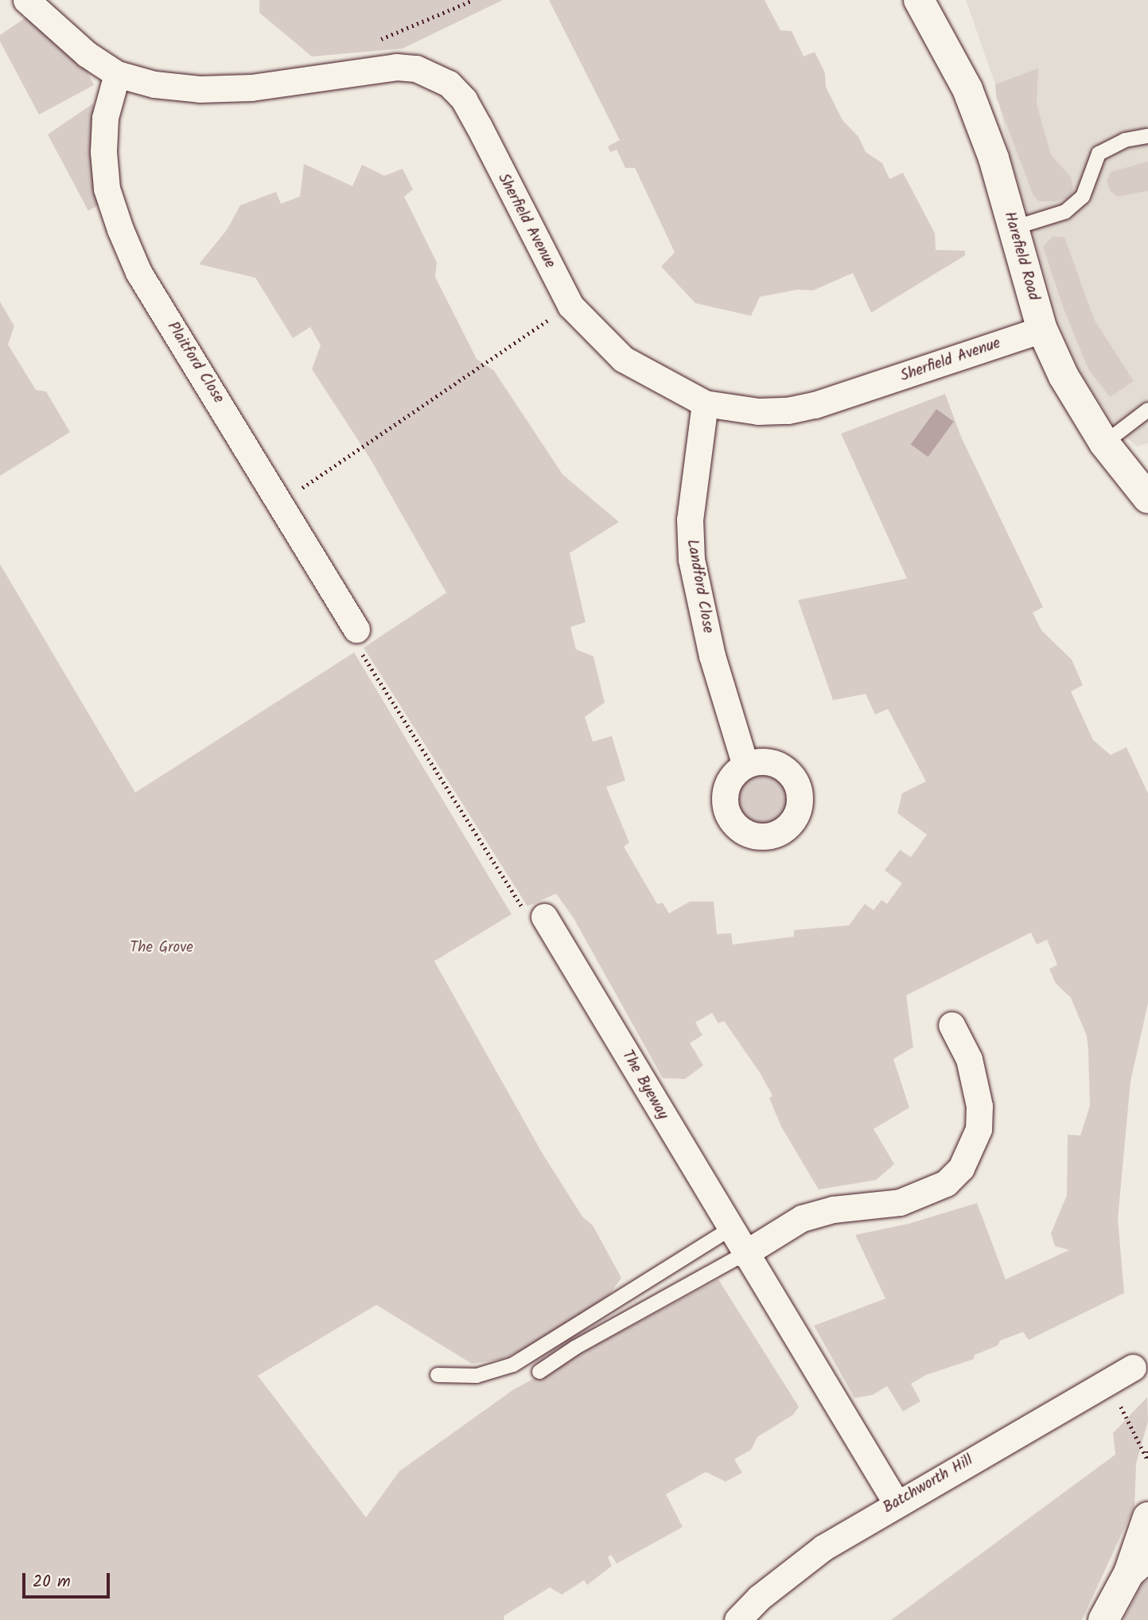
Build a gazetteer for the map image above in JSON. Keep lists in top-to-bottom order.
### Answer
{
  "streets": {
    "street": [
      "Sherfield Avenue",
      "Harefield Road",
      "Plaitford Close",
      "Landford Close",
      "The Byeway",
      "Batchworth Hill"
    ]
  },
  "crossings": [
    ["Sherfield Avenue", "Harefield Road"],
    ["Sherfield Avenue", "Plaitford Close"],
    ["Sherfield Avenue", "Landford Close"],
    ["The Byeway", "Batchworth Hill"]
  ],
  "parks": ["The Grove"],
  "scale_bar": "20 m"
}
